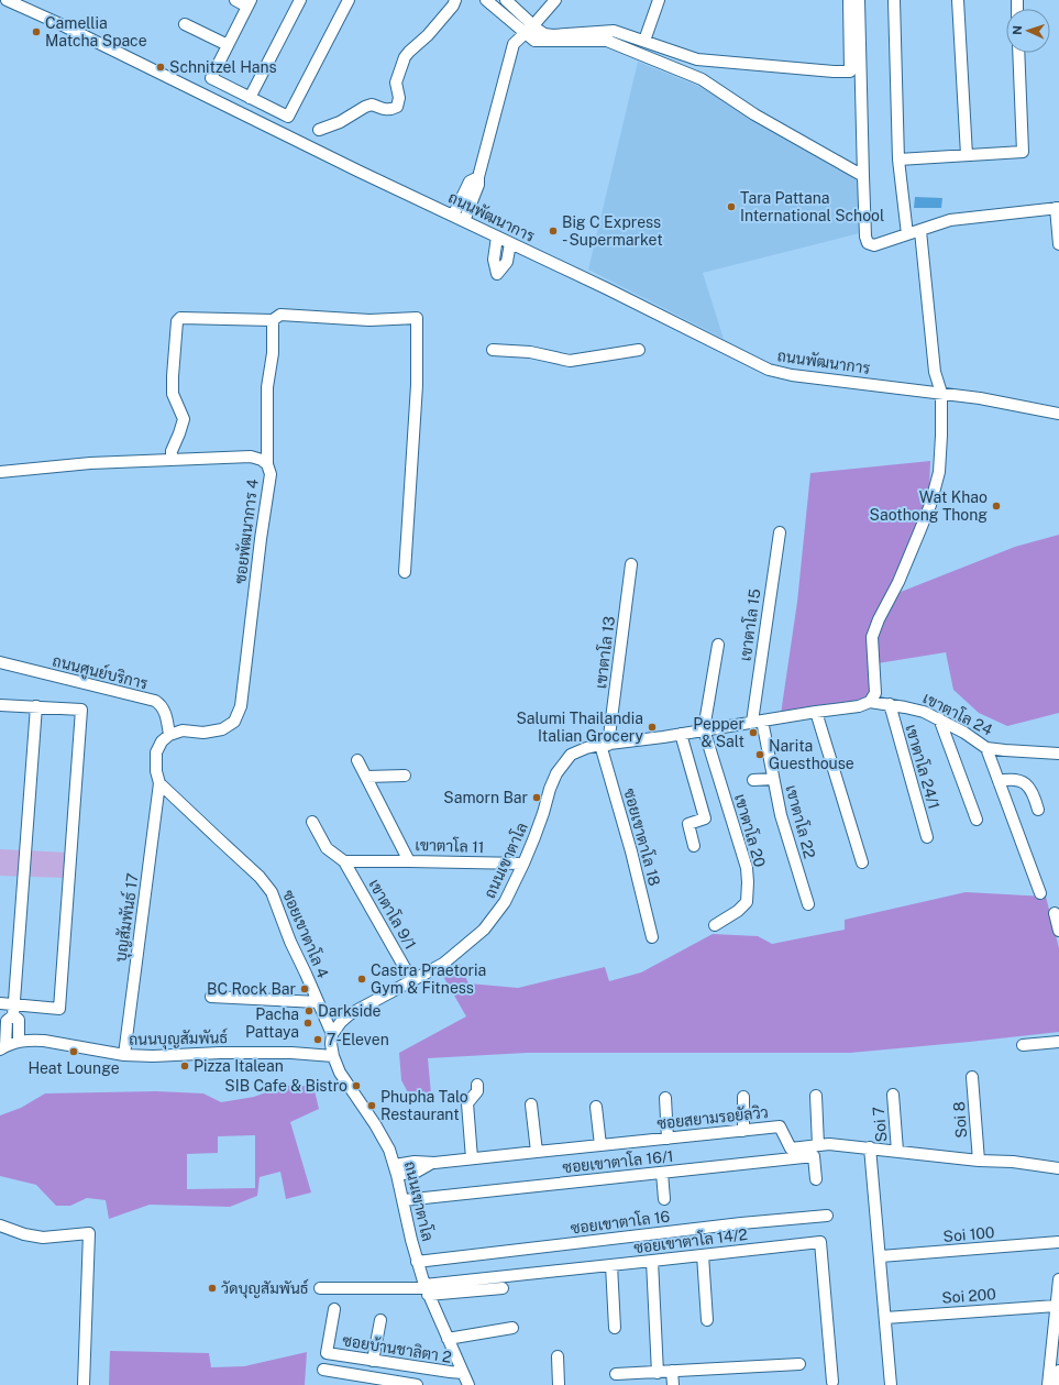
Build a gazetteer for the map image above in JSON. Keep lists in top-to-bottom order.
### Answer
{
  "streets": {
    "street": [
      "ถนนพัฒนาการ",
      "ซอยพัฒนาการ 4",
      "เขาตาโล 15",
      "เขาตาโล 13",
      "ถนนศูนย์บริการ",
      "เขาตาโล 24",
      "เขาตาโล 24/1",
      "เขาตาโล 22",
      "เขาตาโล 20",
      "ซอยเขาตาโล 18",
      "เขาตาโล 11",
      "ถนนเขาตาโล",
      "เขาตาโล 9/1",
      "บุญสัมพันธ์ 17",
      "ซอยเขาตาโล 4",
      "ถนนบุญสัมพันธ์",
      "ซอยสยามรอยัลวิว",
      "Soi 8",
      "Soi 7",
      "ซอยเขาตาโล 16/1",
      "ซอยเขาตาโล 16",
      "Soi 100",
      "ซอยเขาตาโล 14/2",
      "Soi 200",
      "ซอยบ้านชาลิตา 2"
    ]
  },
  "crossings": [
    ["ซอยพัฒนาการ 4", "ถนนศูนย์บริการ"],
    ["เขาตาโล 15", "เขาตาโล 22"],
    ["เขาตาโล 15", "ถนนเขาตาโล"],
    ["เขาตาโล 13", "ซอยเขาตาโล 18"],
    ["เขาตาโล 13", "ถนนเขาตาโล"],
    ["เขาตาโล 24", "เขาตาโล 24/1"],
    ["เขาตาโล 24", "ถนนเขาตาโล"],
    ["เขาตาโล 22", "ถนนเขาตาโล"],
    ["เขาตาโล 20", "ถนนเขาตาโล"],
    ["ซอยเขาตาโล 18", "ถนนเขาตาโล"],
    ["เขาตาโล 11", "ถนนเขาตาโล"],
    ["ถนนเขาตาโล", "เขาตาโล 9/1"],
    ["ถนนเขาตาโล", "ซอยเขาตาโล 4"],
    ["ถนนเขาตาโล", "ถนนบุญสัมพันธ์"],
    ["ถนนเขาตาโล", "ซอยสยามรอยัลวิว"],
    ["ถนนเขาตาโล", "ซอยเขาตาโล 16/1"],
    ["ถนนเขาตาโล", "ซอยเขาตาโล 16"],
    ["ถนนเขาตาโล", "ซอยเขาตาโล 14/2"],
    ["ถนนเขาตาโล", "ซอยบ้านชาลิตา 2"],
    ["บุญสัมพันธ์ 17", "ซอยเขาตาโล 4"],
    ["บุญสัมพันธ์ 17", "ถนนบุญสัมพันธ์"],
    ["ซอยสยามรอยัลวิว", "Soi 8"],
    ["ซอยสยามรอยัลวิว", "Soi 7"]
  ],
  "places": [
    "Camellia Matcha Space",
    "Schnitzel Hans",
    "Tara Pattana International School",
    "Big C Express - Supermarket",
    "Wat Khao Saothong Thong",
    "Salumi Thailandia Italian Grocery",
    "Pepper & Salt",
    "Narita Guesthouse",
    "Samorn Bar",
    "Castra Praetoria Gym & Fitness",
    "BC Rock Bar",
    "Darkside",
    "Pacha Pattaya",
    "7-Eleven",
    "Heat Lounge",
    "Pizza Italean",
    "SIB Cafe & Bistro",
    "Phupha Talo Restaurant",
    "วัดบุญสัมพันธ์"
  ],
  "north": "left"
}
